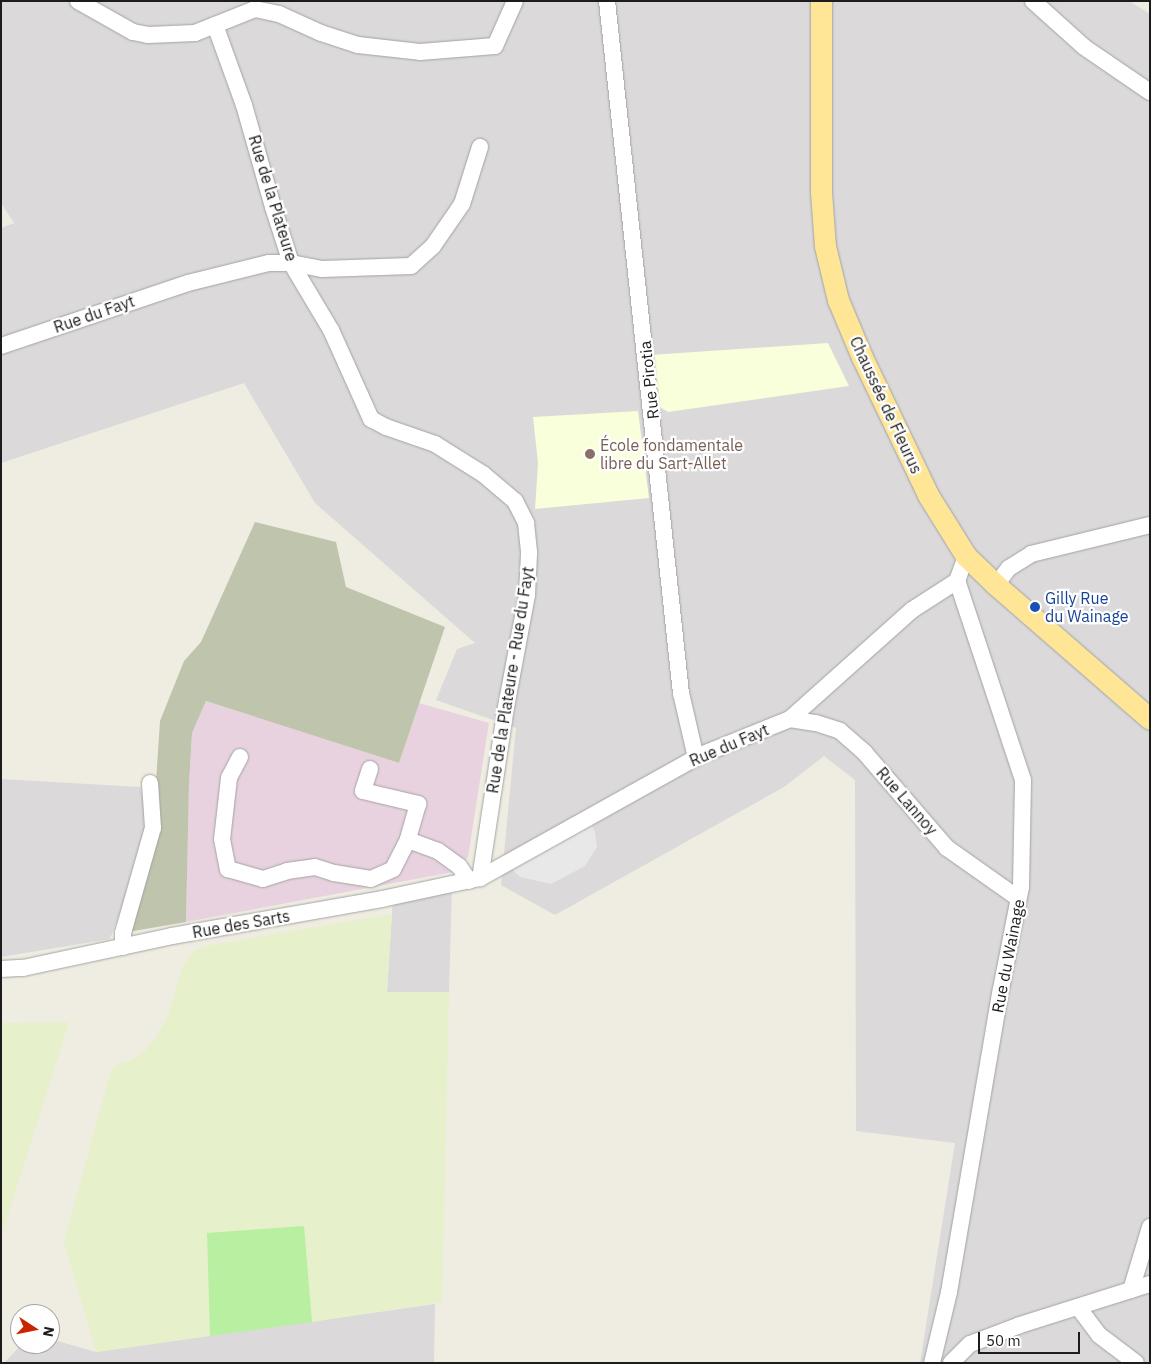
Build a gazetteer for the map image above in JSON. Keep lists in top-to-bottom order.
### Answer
{
  "streets": {
    "main road": ["Chaussée de Fleurus"],
    "street": [
      "Rue de la Plateure",
      "Rue du Fayt",
      "Rue Pirotia",
      "Rue de la Plateure - Rue du Fayt",
      "Rue Lannoy",
      "Rue des Sarts",
      "Rue du Wainage"
    ]
  },
  "crossings": [
    ["Rue de la Plateure", "Rue du Fayt"],
    ["Rue de la Plateure", "Rue de la Plateure - Rue du Fayt"],
    ["Rue du Fayt", "Rue Pirotia"],
    ["Rue du Fayt", "Rue de la Plateure - Rue du Fayt"],
    ["Rue du Fayt", "Rue Lannoy"],
    ["Rue du Fayt", "Rue des Sarts"],
    ["Rue du Fayt", "Rue du Wainage"],
    ["Rue de la Plateure - Rue du Fayt", "Rue des Sarts"],
    ["Rue Lannoy", "Rue du Wainage"]
  ],
  "places": ["École fondamentale libre du Sart-Allet", "Gilly Rue du Wainage"],
  "scale_bar": "50 m",
  "north": "right"
}
